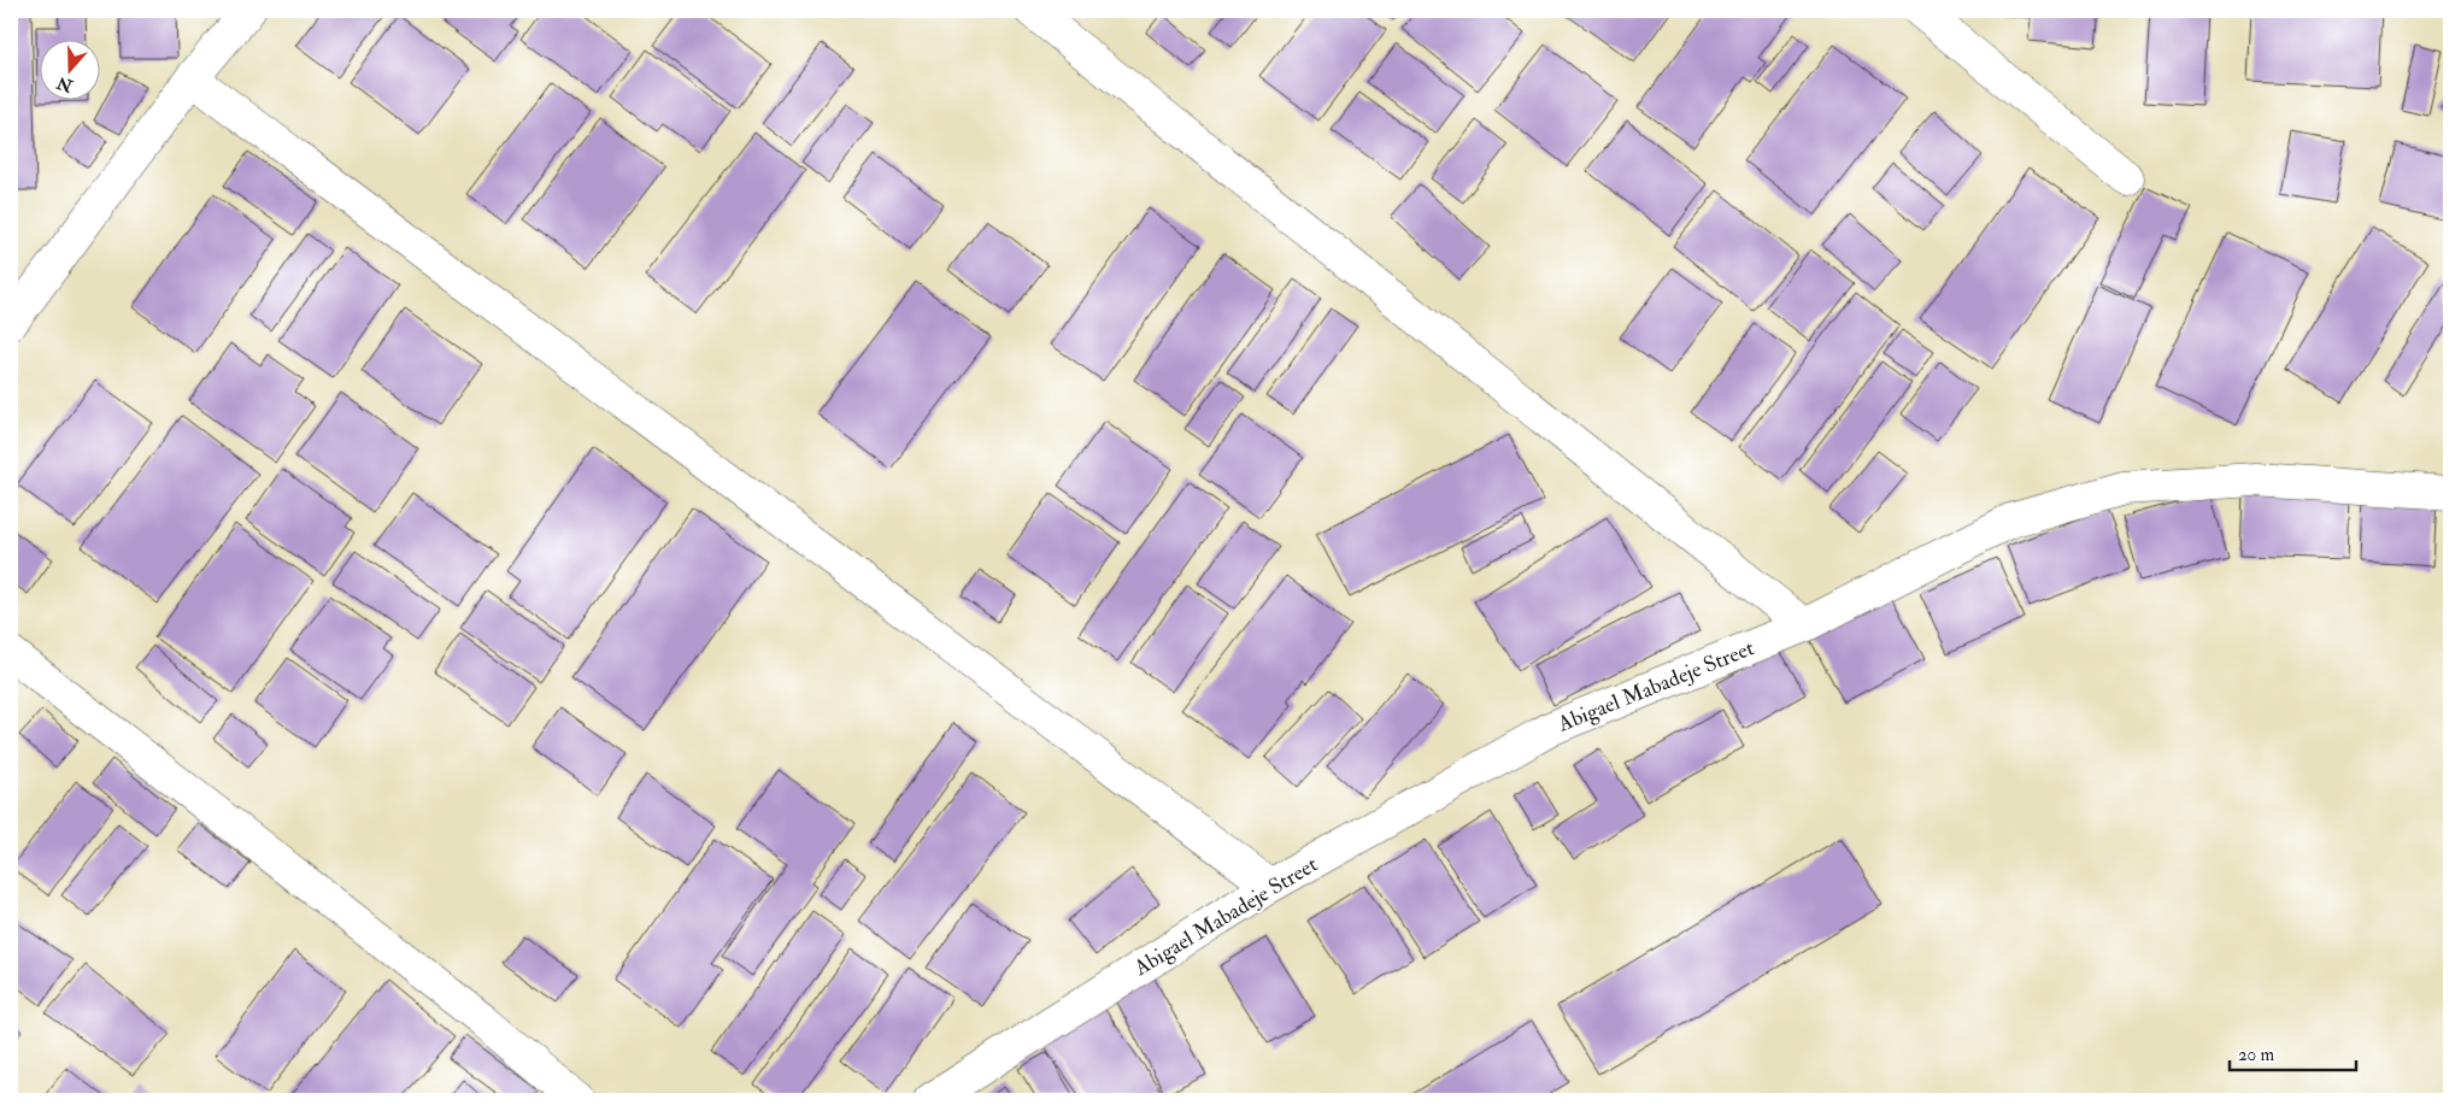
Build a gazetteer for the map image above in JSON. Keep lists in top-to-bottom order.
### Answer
{
  "streets": {
    "street": ["Abigael Mabadeje Street"]
  },
  "scale_bar": "20 m",
  "north": "bottom"
}
